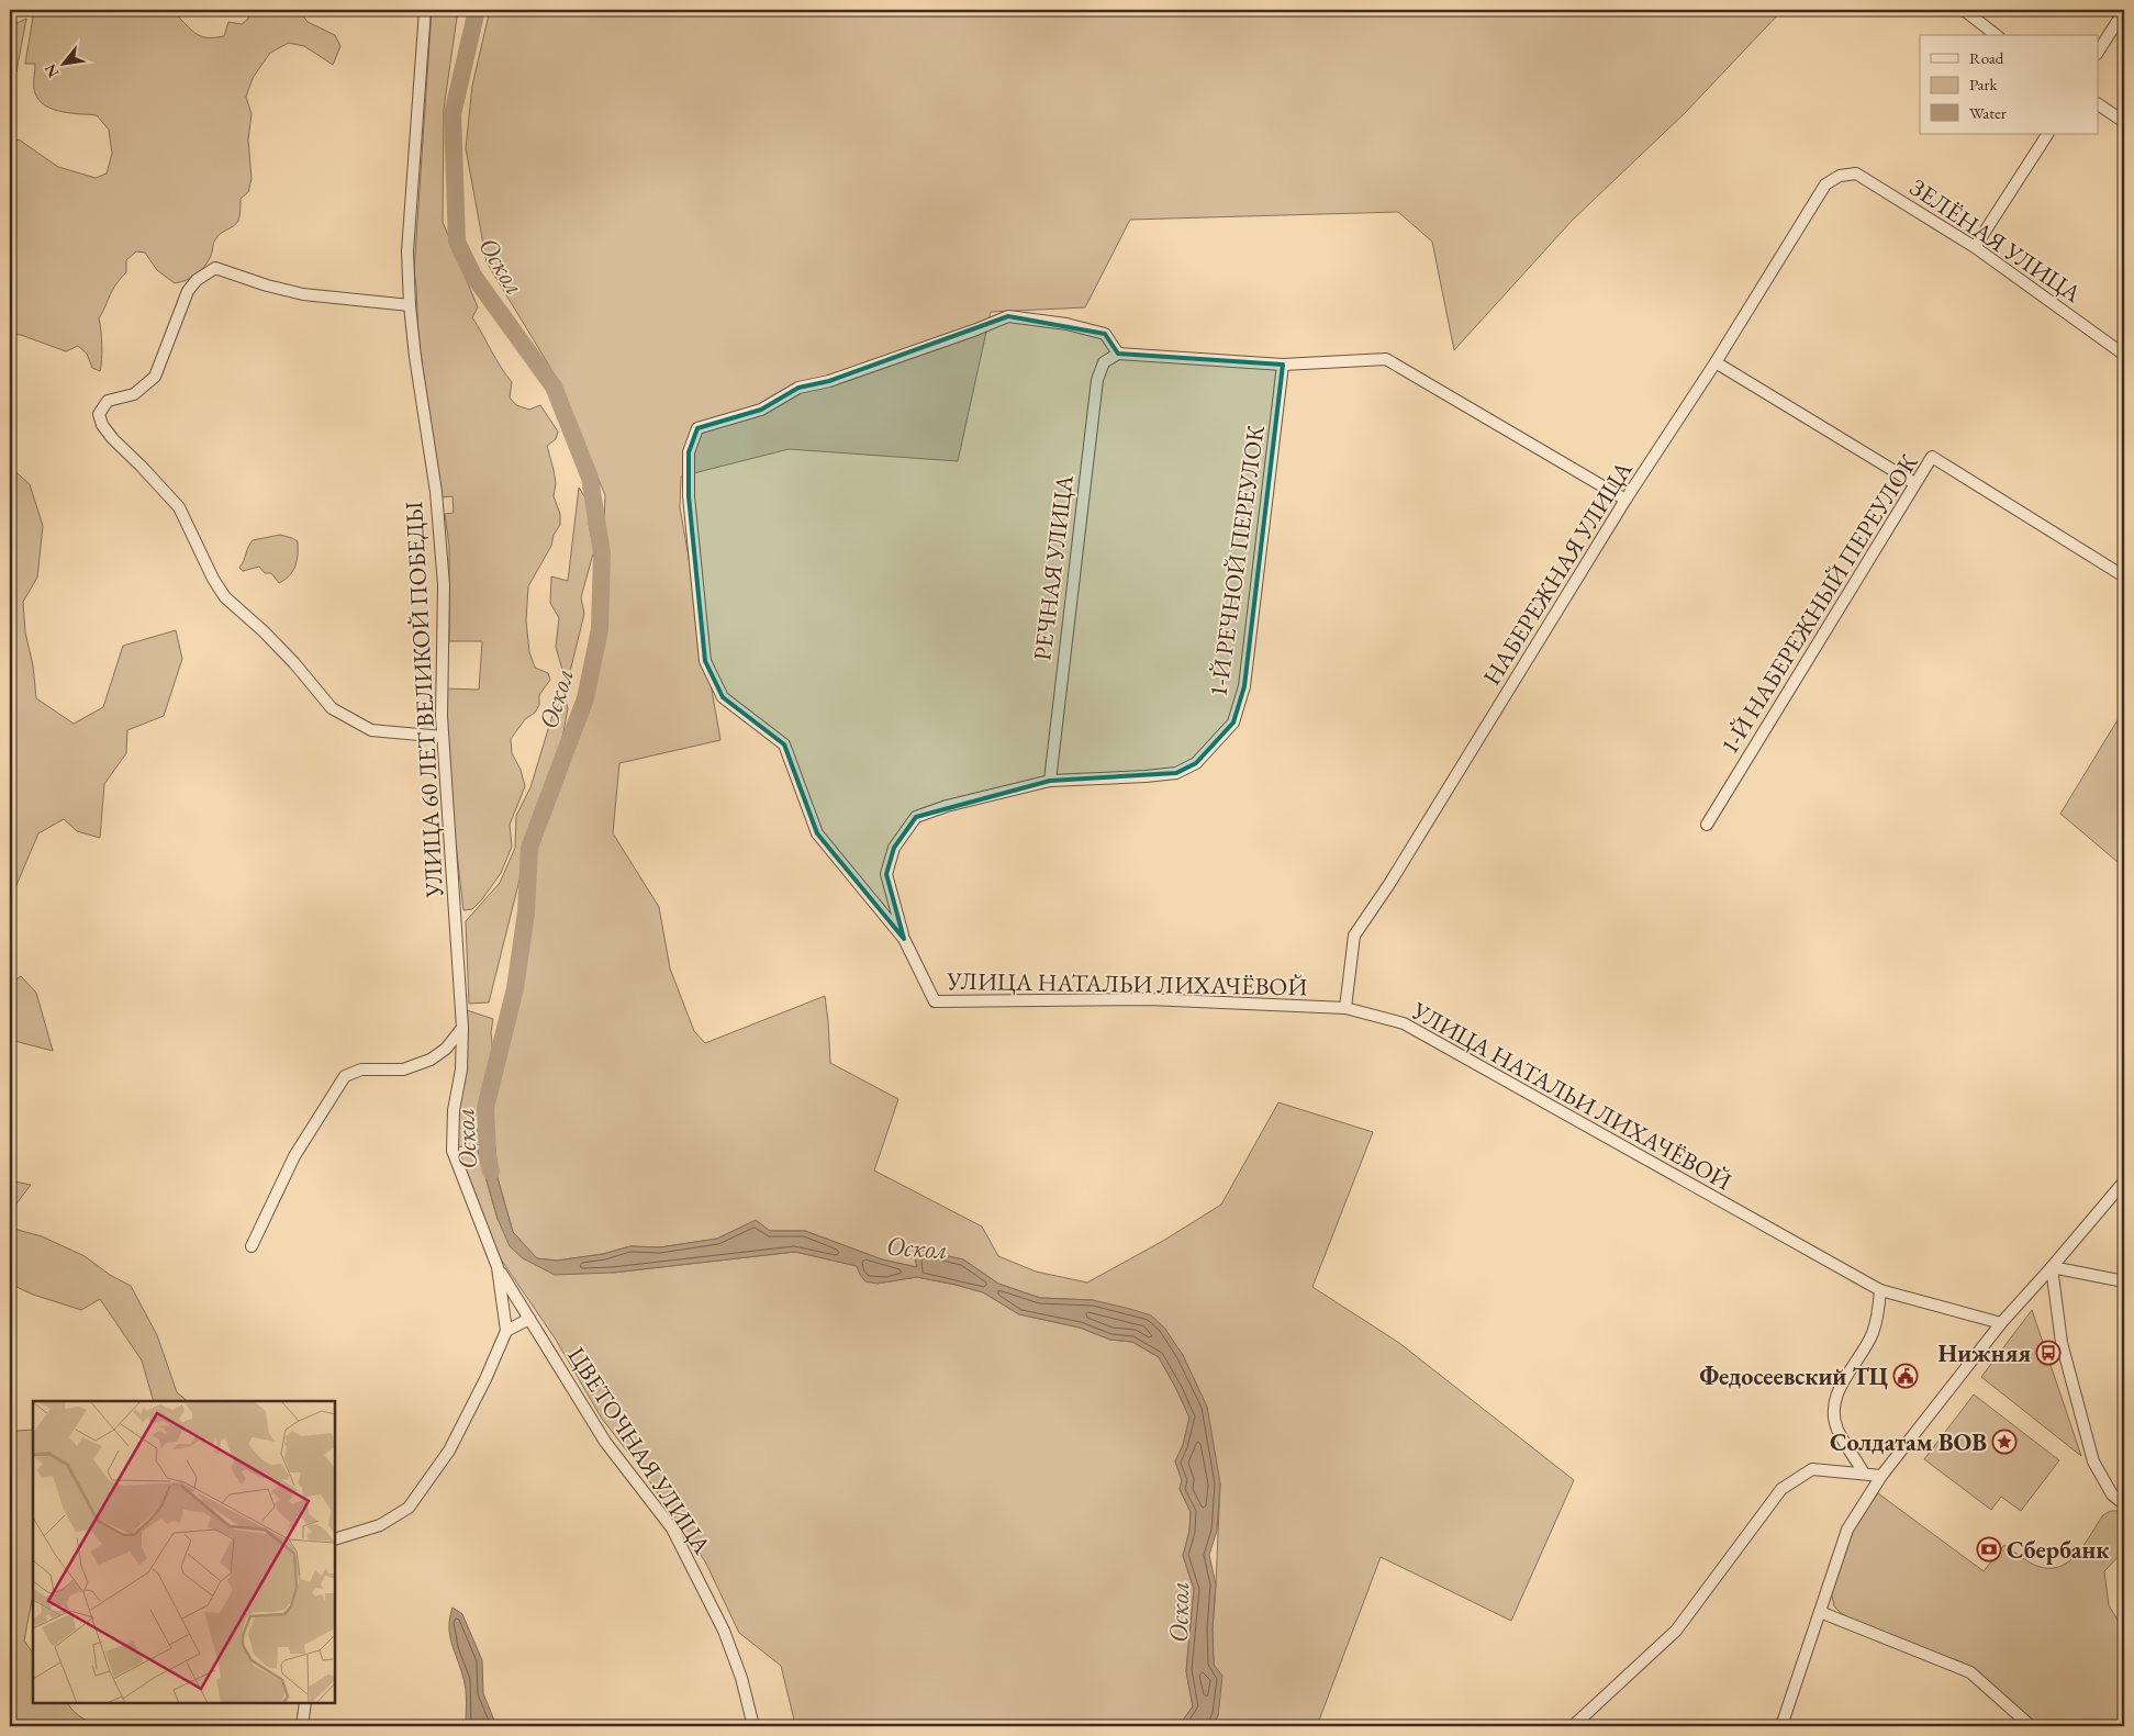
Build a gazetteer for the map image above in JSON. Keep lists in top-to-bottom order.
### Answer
{
  "streets": {
    "street": [
      "ЗЕЛЁНАЯ УЛИЦА",
      "1-Й РЕЧНОЙ ПЕРЕУЛОК",
      "РЕЧНАЯ УЛИЦА",
      "НАБЕРЕЖНАЯ УЛИЦА",
      "1-Й НАБЕРЕЖНЫЙ ПЕРЕУЛОК",
      "УЛИЦА 60 ЛЕТ ВЕЛИКОЙ ПОБЕДЫ",
      "УЛИЦА НАТАЛЬИ ЛИХАЧЁВОЙ",
      "ЦВЕТОЧНАЯ УЛИЦА"
    ]
  },
  "crossings": [
    ["ЗЕЛЁНАЯ УЛИЦА", "НАБЕРЕЖНАЯ УЛИЦА"],
    ["1-Й РЕЧНОЙ ПЕРЕУЛОК", "РЕЧНАЯ УЛИЦА"],
    ["1-Й РЕЧНОЙ ПЕРЕУЛОК", "УЛИЦА НАТАЛЬИ ЛИХАЧЁВОЙ"],
    ["НАБЕРЕЖНАЯ УЛИЦА", "УЛИЦА НАТАЛЬИ ЛИХАЧЁВОЙ"],
    ["УЛИЦА 60 ЛЕТ ВЕЛИКОЙ ПОБЕДЫ", "ЦВЕТОЧНАЯ УЛИЦА"]
  ],
  "water": ["Оскол"],
  "places": {
    "bus stop": ["Нижняя"],
    "public building": ["Федосеевский ТЦ"],
    "place": ["Солдатам ВОВ"],
    "bank": ["Сбербанк"]
  },
  "legend": ["Road", "Park", "Water"],
  "north": "bottom left"
}
